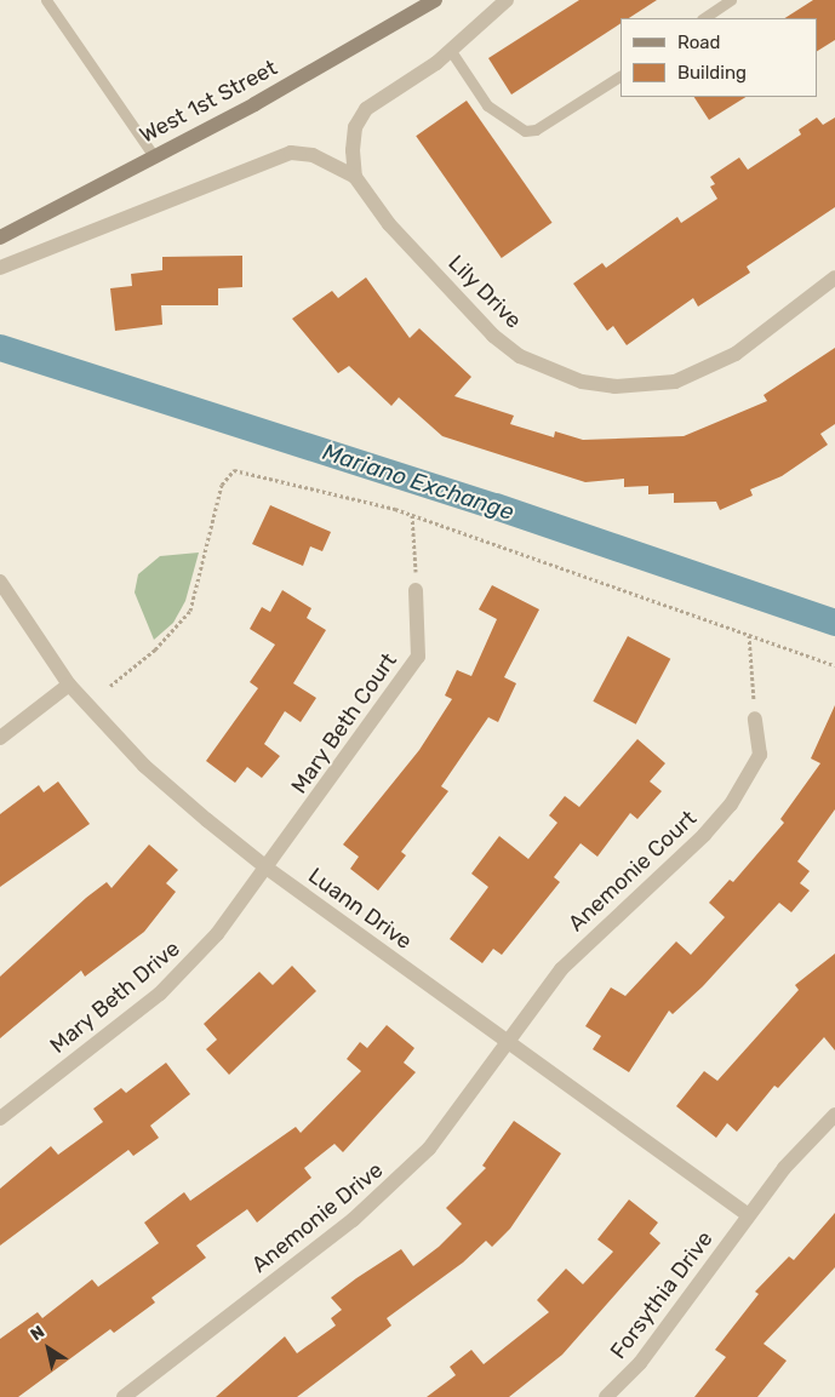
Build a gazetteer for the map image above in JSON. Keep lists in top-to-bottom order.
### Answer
{
  "streets": {
    "main road": ["West 1st Street"],
    "street": [
      "Lily Drive",
      "Mary Beth Court",
      "Anemonie Court",
      "Luann Drive",
      "Mary Beth Drive",
      "Anemonie Drive",
      "Forsythia Drive"
    ]
  },
  "crossings": [
    ["Mary Beth Court", "Luann Drive"],
    ["Mary Beth Court", "Mary Beth Drive"],
    ["Anemonie Court", "Luann Drive"],
    ["Anemonie Court", "Anemonie Drive"],
    ["Luann Drive", "Mary Beth Drive"],
    ["Luann Drive", "Anemonie Drive"],
    ["Luann Drive", "Forsythia Drive"]
  ],
  "water": ["Mariano Exchange"],
  "legend": ["Road", "Building"],
  "north": "top left"
}
